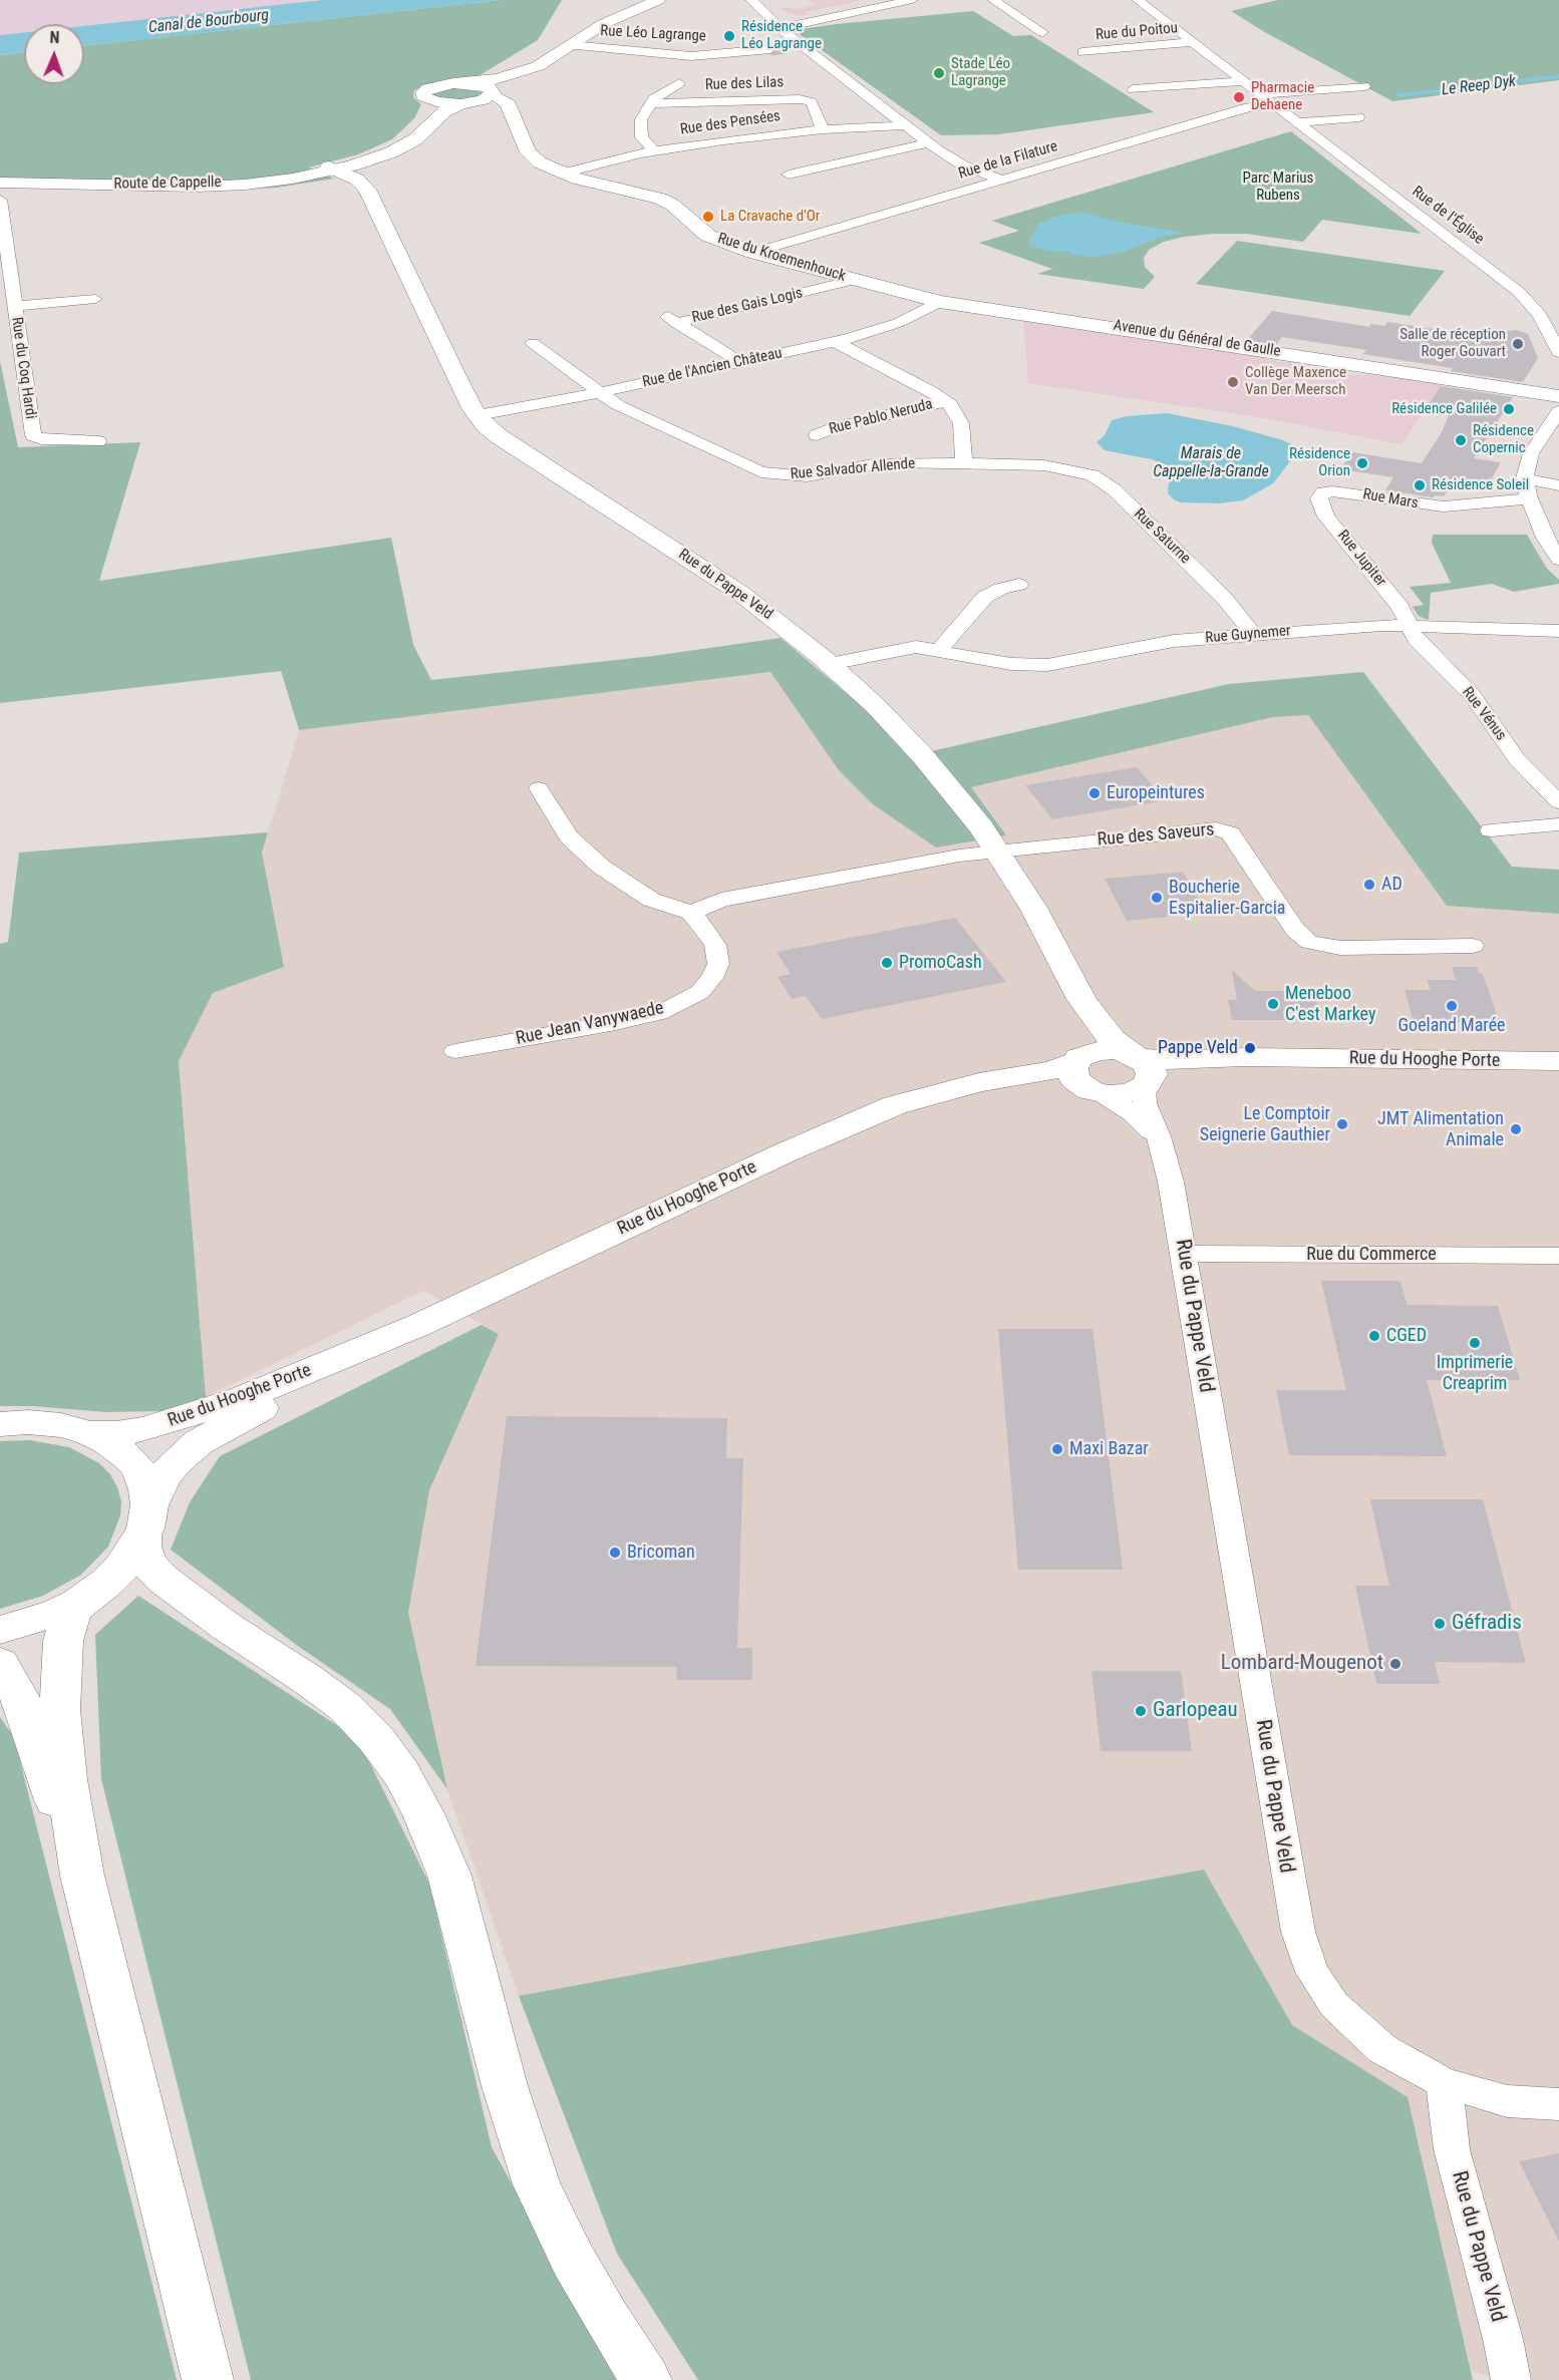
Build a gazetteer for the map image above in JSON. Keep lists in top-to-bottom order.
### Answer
{
  "streets": {
    "main road": [
      "Route de Cappelle",
      "Rue du Kroemenhouck",
      "Avenue du Général de Gaulle",
      "Rue du Pappe Veld",
      "Rue du Hooghe Porte"
    ],
    "street": [
      "Rue du Poitou",
      "Rue Léo Lagrange",
      "Rue des Lilas",
      "Rue des Pensées",
      "Rue de la Filature",
      "Rue de l'Église",
      "Rue des Gais Logis",
      "Rue du Coq Hardi",
      "Rue de l'Ancien Château",
      "Rue Pablo Neruda",
      "Rue Salvador Allende",
      "Rue Mars",
      "Rue Saturne",
      "Rue Jupiter",
      "Rue Guynemer",
      "Rue Vénus",
      "Rue des Saveurs",
      "Rue Jean Vanywaede",
      "Rue du Commerce"
    ]
  },
  "crossings": [
    ["Rue du Poitou", "Rue de l'Église"],
    ["Rue des Lilas", "Rue des Pensées"],
    ["Rue des Pensées", "Rue du Kroemenhouck"],
    ["Rue de la Filature", "Rue de l'Église"],
    ["Rue de la Filature", "Rue du Kroemenhouck"],
    ["Route de Cappelle", "Rue du Coq Hardi"],
    ["Route de Cappelle", "Rue du Pappe Veld"],
    ["Rue du Kroemenhouck", "Rue des Gais Logis"],
    ["Rue du Kroemenhouck", "Avenue du Général de Gaulle"],
    ["Rue du Kroemenhouck", "Rue de l'Ancien Château"],
    ["Avenue du Général de Gaulle", "Rue de l'Ancien Château"],
    ["Rue de l'Ancien Château", "Rue Pablo Neruda"],
    ["Rue de l'Ancien Château", "Rue Salvador Allende"],
    ["Rue de l'Ancien Château", "Rue du Pappe Veld"],
    ["Rue Pablo Neruda", "Rue Salvador Allende"],
    ["Rue Salvador Allende", "Rue Saturne"],
    ["Rue Mars", "Rue Jupiter"],
    ["Rue Saturne", "Rue Guynemer"],
    ["Rue Jupiter", "Rue Guynemer"],
    ["Rue Jupiter", "Rue Vénus"],
    ["Rue du Pappe Veld", "Rue Guynemer"],
    ["Rue du Pappe Veld", "Rue des Saveurs"],
    ["Rue du Pappe Veld", "Rue du Hooghe Porte"],
    ["Rue du Pappe Veld", "Rue du Commerce"],
    ["Rue Guynemer", "Rue Vénus"]
  ],
  "water": ["Canal de Bourbourg", "Le Reep Dyk", "Marais de Cappelle-la-Grande"],
  "parks": ["Parc Marius Rubens"],
  "places": [
    "Résidence Léo Lagrange",
    "Stade Léo Lagrange",
    "Pharmacie Dehaene",
    "La Cravache d'Or",
    "Salle de réception Roger Gouvart",
    "Collège Maxence Van Der Meersch",
    "Résidence Galilée",
    "Résidence Copernic",
    "Résidence Orion",
    "Résidence Soleil",
    "Europeintures",
    "AD",
    "Boucherie Espitalier-Garcia",
    "PromoCash",
    "Meneboo C'est Markey",
    "Goeland Marée",
    "Pappe Veld",
    "Le Comptoir Seignerie Gauthier",
    "JMT Alimentation Animale",
    "CGED",
    "Imprimerie Creaprim",
    "Maxi Bazar",
    "Bricoman",
    "Géfradis",
    "Lombard-Mougenot",
    "Garlopeau"
  ],
  "north": "top"
}
